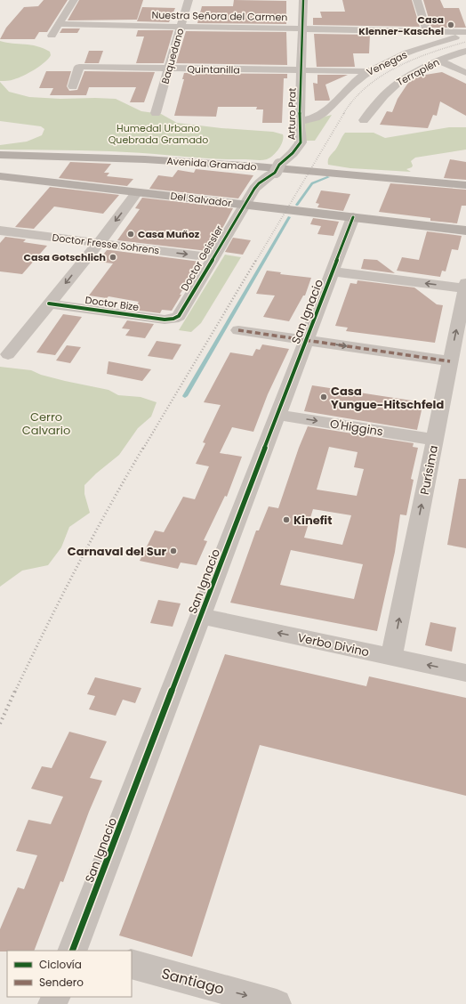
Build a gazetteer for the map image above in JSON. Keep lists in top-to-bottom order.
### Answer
{
  "streets": {
    "main road": ["Avenida Gramado", "Del Salvador"],
    "street": [
      "Nuestra Señora del Carmen",
      "Baquedano",
      "Venegas",
      "Quintanilla",
      "Terraplén",
      "Arturo Prat",
      "Doctor Fresse Sohrens",
      "Doctor Geissler",
      "Doctor Bize",
      "San Ignacio",
      "O'Higgins",
      "Purísima",
      "Verbo Divino",
      "Santiago"
    ]
  },
  "crossings": [
    ["Nuestra Señora del Carmen", "Baquedano"],
    ["Nuestra Señora del Carmen", "Venegas"],
    ["Nuestra Señora del Carmen", "Arturo Prat"],
    ["Baquedano", "Quintanilla"],
    ["Venegas", "Quintanilla"],
    ["Venegas", "Arturo Prat"],
    ["Quintanilla", "Arturo Prat"],
    ["Arturo Prat", "Del Salvador"],
    ["Arturo Prat", "Doctor Geissler"],
    ["Del Salvador", "Doctor Geissler"],
    ["Del Salvador", "San Ignacio"],
    ["Doctor Fresse Sohrens", "Doctor Geissler"],
    ["Doctor Geissler", "Doctor Bize"],
    ["San Ignacio", "O'Higgins"],
    ["San Ignacio", "Verbo Divino"],
    ["O'Higgins", "Purísima"],
    ["Purísima", "Verbo Divino"]
  ],
  "one_way": [
    "Doctor Fresse Sohrens",
    "Purísima",
    "Verbo Divino",
    "Santiago"
  ],
  "parks": ["Humedal Urbano Quebrada Gramado", "Cerro Calvario"],
  "places": [
    "Casa Klenner-Kaschel",
    "Casa Muñoz",
    "Casa Gotschlich",
    "Casa Yungue-Hitschfeld",
    "Kinefit",
    "Carnaval del Sur"
  ],
  "legend": ["Ciclovía", "Sendero"]
}
